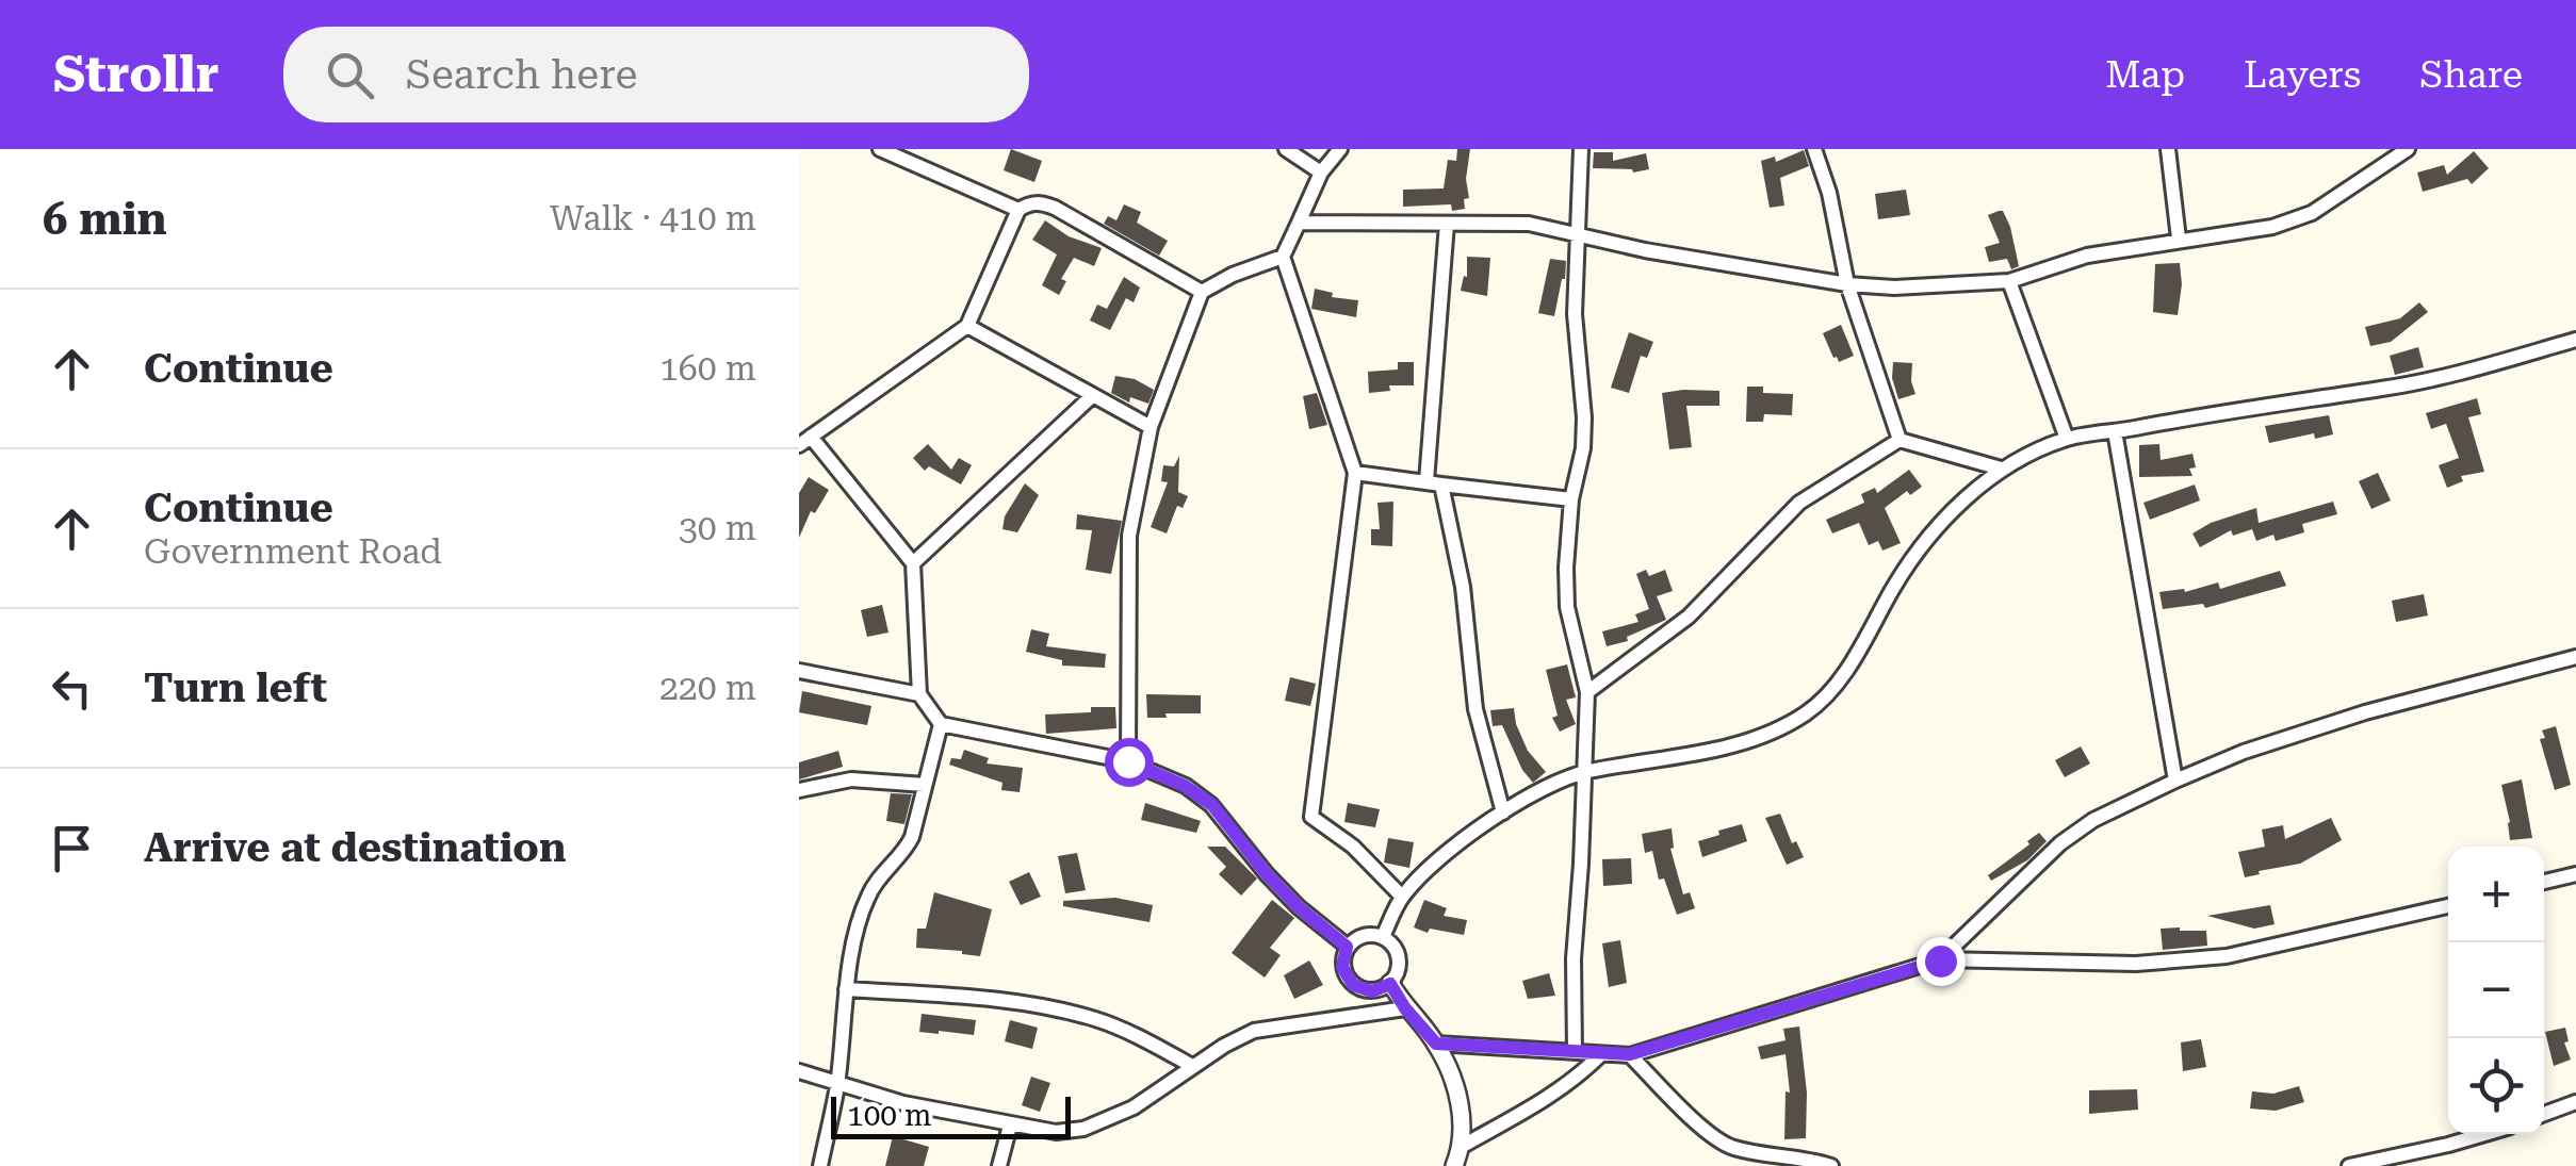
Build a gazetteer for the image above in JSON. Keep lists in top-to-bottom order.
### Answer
{
  "scale_bar": "100 m",
  "page": {
    "header": "Strollr",
    "search": "Search here",
    "nav": ["Map", "Layers", "Share"],
    "heading": ["6 min", "Walk · 410 m"],
    "list": [
      ["Continue", "160 m"],
      ["Continue", "Government Road", "30 m"],
      ["Turn left", "220 m"],
      "Arrive at destination"
    ],
    "map_buttons": ["+", "−"],
    "scale": "100 m"
  }
}
